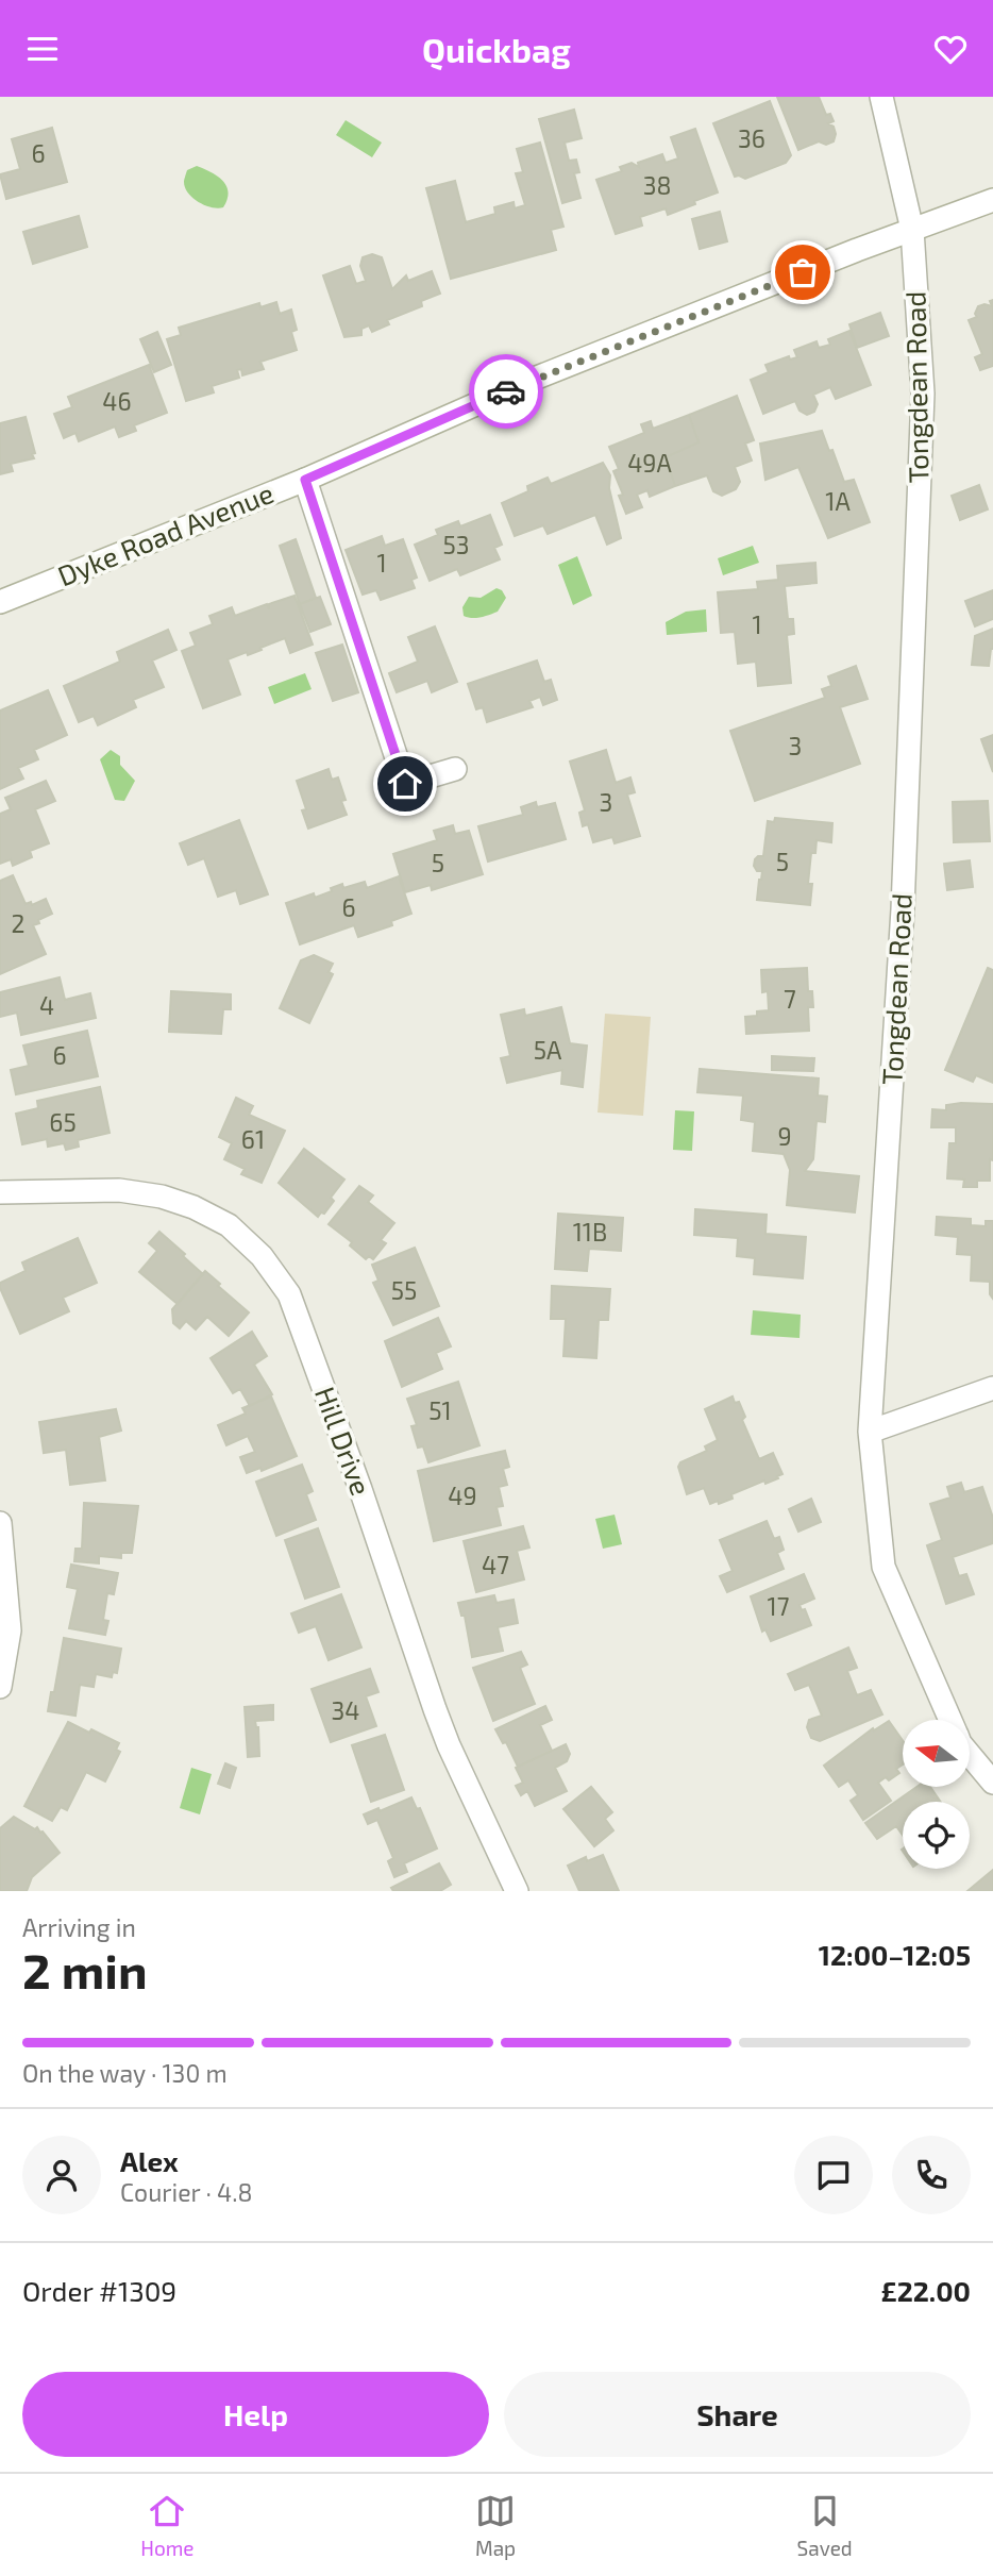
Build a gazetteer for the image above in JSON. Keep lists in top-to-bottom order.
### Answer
{
  "streets": {
    "street": ["Tongdean Road", "Dyke Road Avenue", "Hill Drive"]
  },
  "crossings": [
    ["Tongdean Road", "Dyke Road Avenue"]
  ],
  "house_numbers": [
    "36",
    "6",
    "38",
    "46",
    "49A",
    "1A",
    "53",
    "1",
    "1",
    "3",
    "3",
    "5",
    "5",
    "6",
    "2",
    "7",
    "4",
    "5A",
    "6",
    "65",
    "9",
    "61",
    "11B",
    "55",
    "51",
    "49",
    "47",
    "17",
    "34"
  ],
  "north": "left",
  "page": {
    "header": "Quickbag",
    "heading": ["2 min", "Arriving in", "12:00–12:05"],
    "panel": [
      "Alex",
      "Courier · 4.8",
      "Order #1309",
      "£22.00"
    ],
    "bar": "On the way · 130 m",
    "buttons": ["Help", "Share"],
    "tabs": ["Home", "Map", "Saved"]
  }
}
